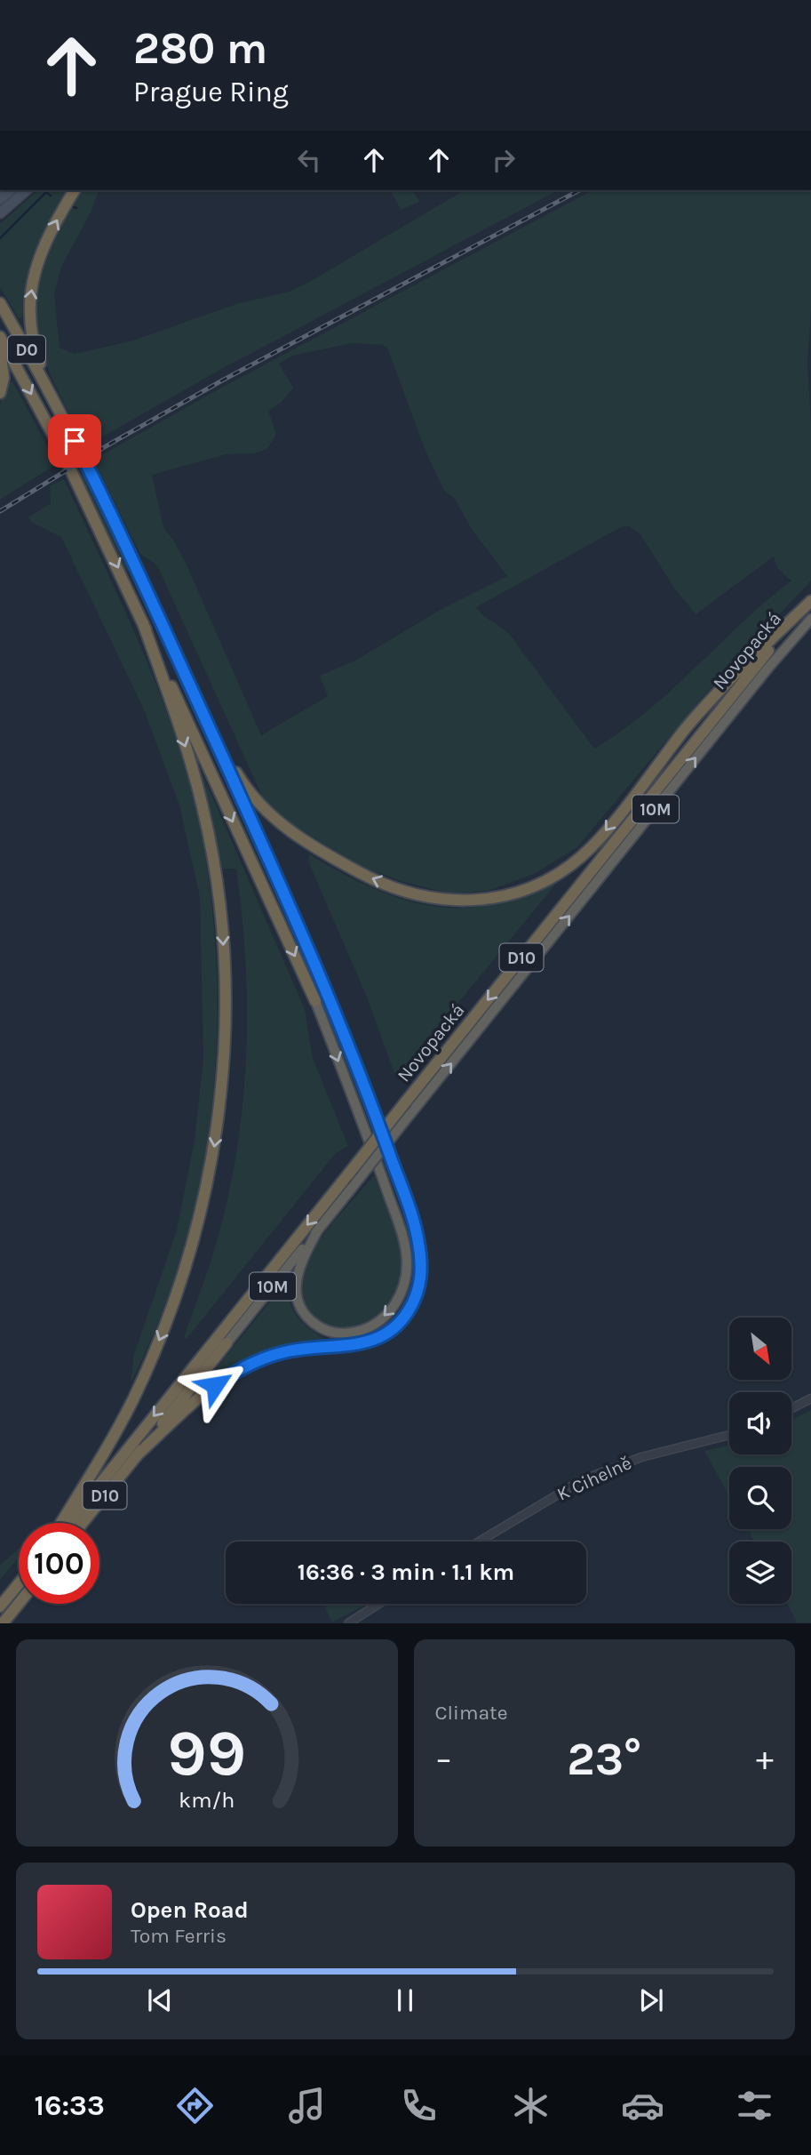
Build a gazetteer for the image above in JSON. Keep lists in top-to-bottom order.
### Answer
{
  "streets": {
    "highway": [
      "D0",
      "Novopacká",
      "10M",
      "D10"
    ],
    "street": ["K Cihelně"]
  },
  "crossings": [
    ["D0", "Novopacká"]
  ],
  "north": "bottom right",
  "page": {
    "turn": ["280 m", "Prague Ring"],
    "limit": "100",
    "trip": "16:36 · 3 min · 1.1 km",
    "tile": "Climate",
    "heat": ["−", "23°", "+"],
    "song": ["Open Road", "Tom Ferris"],
    "tabs": "16:33",
    "gauge": ["99", "km/h"]
  }
}
